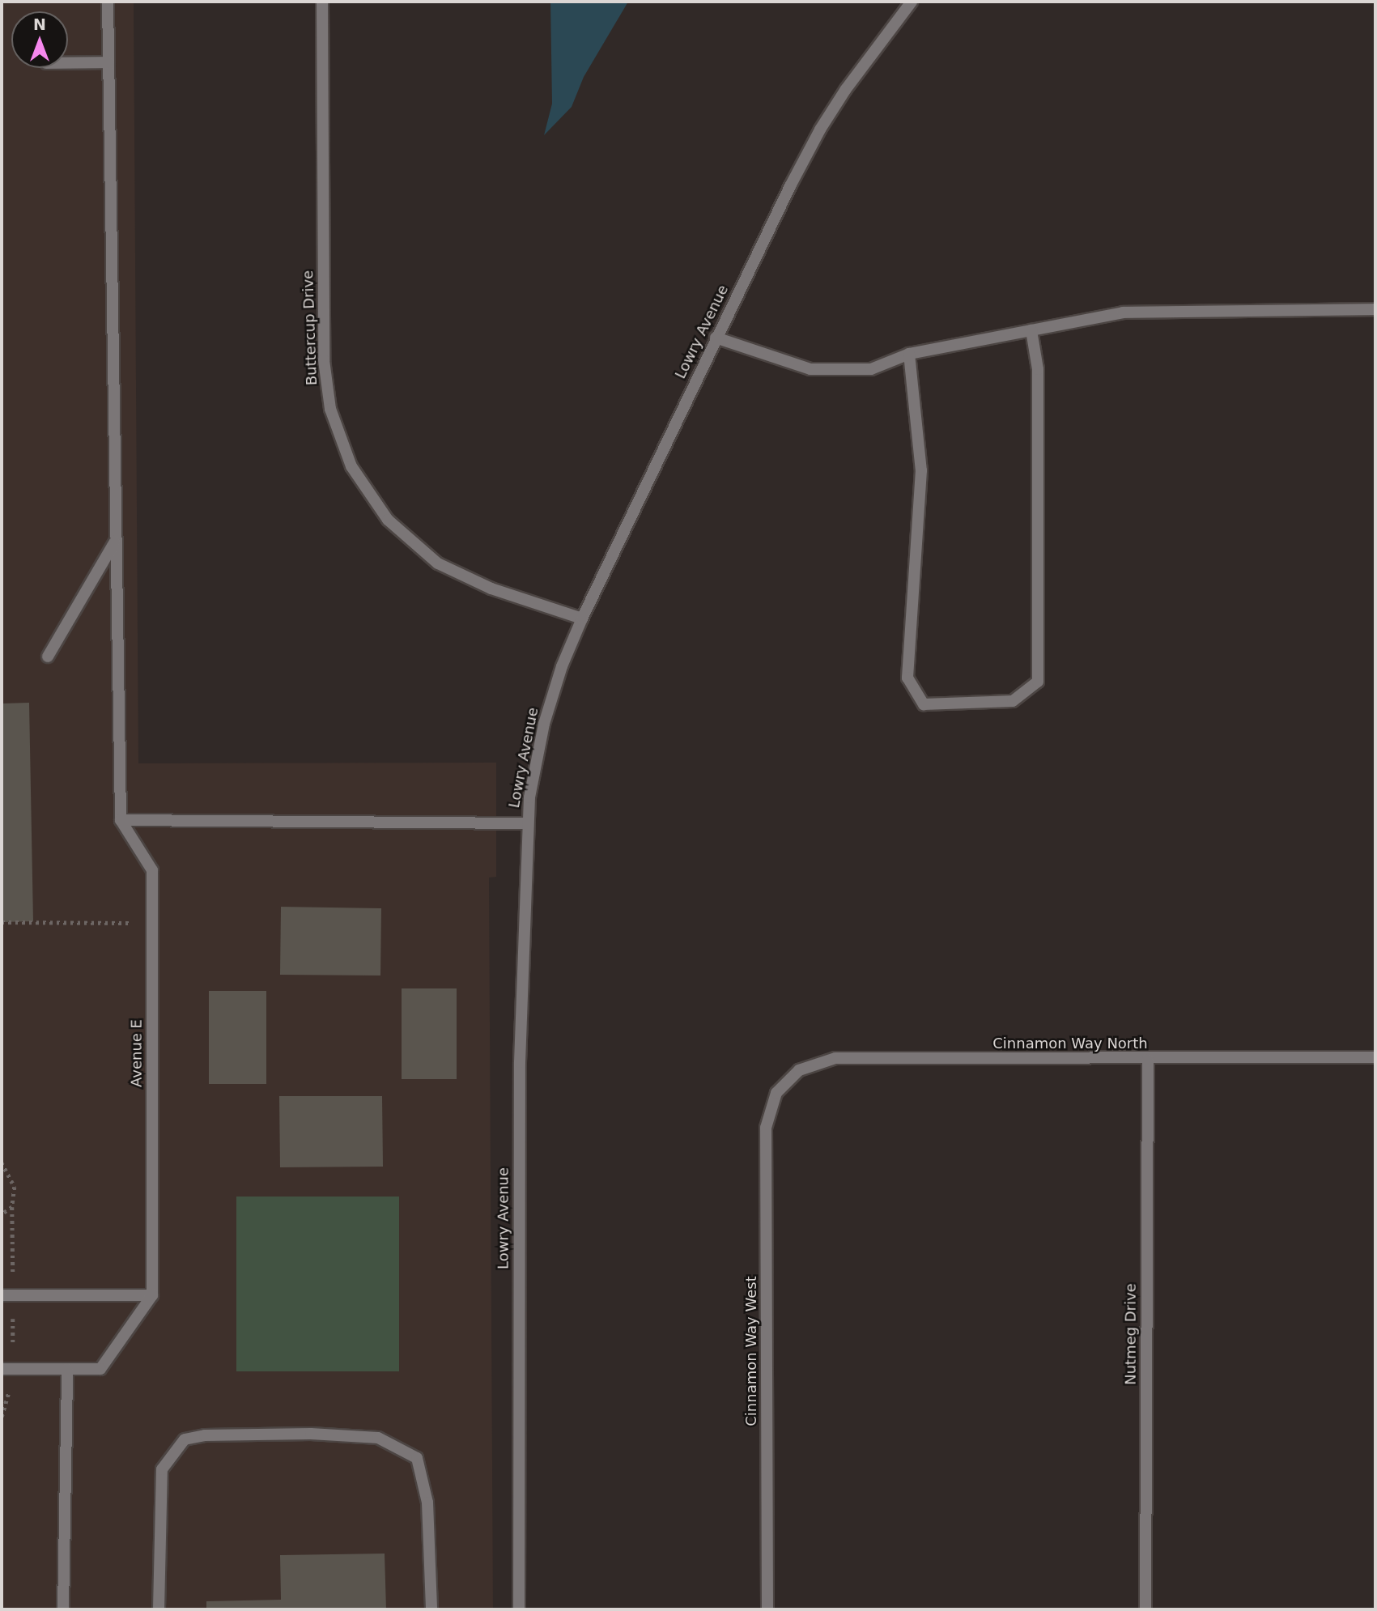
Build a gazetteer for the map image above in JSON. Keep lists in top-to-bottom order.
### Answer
{
  "streets": {
    "street": [
      "Buttercup Drive",
      "Lowry Avenue",
      "Cinnamon Way North",
      "Avenue E",
      "Nutmeg Drive",
      "Cinnamon Way West"
    ]
  },
  "crossings": [
    ["Buttercup Drive", "Lowry Avenue"],
    ["Cinnamon Way North", "Nutmeg Drive"],
    ["Cinnamon Way North", "Cinnamon Way West"]
  ],
  "north": "top"
}
